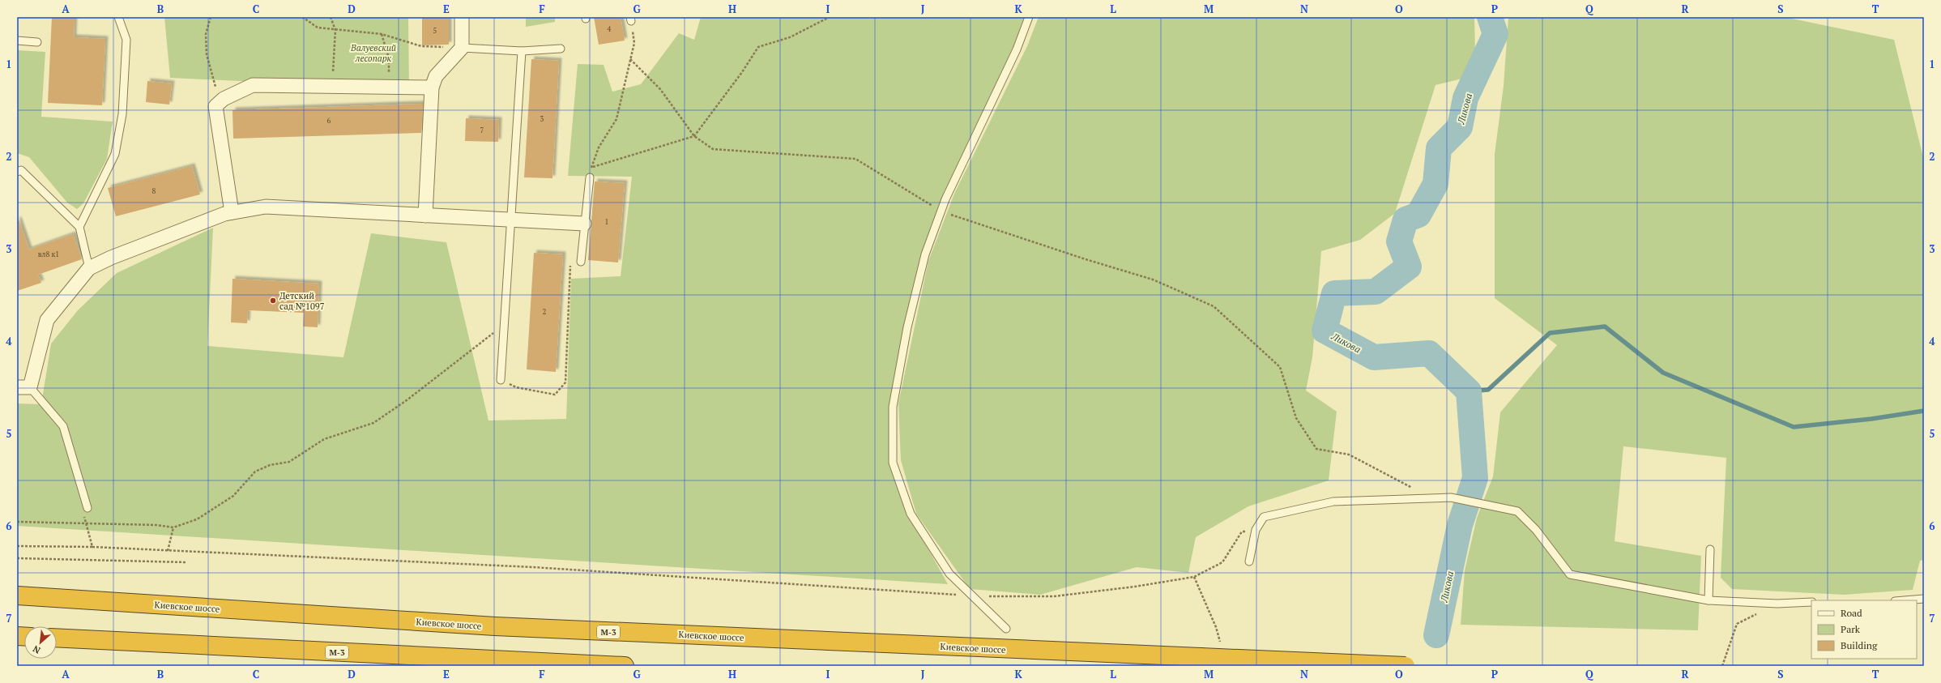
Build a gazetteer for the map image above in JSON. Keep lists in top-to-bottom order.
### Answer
{
  "streets": {
    "highway": ["Киевское шоссе", "М-3"]
  },
  "water": ["Ликова"],
  "parks": ["Валуевский лесопарк"],
  "places": ["Детский сад №1097"],
  "house_numbers": [
    "4",
    "5",
    "3",
    "6",
    "7",
    "8",
    "1",
    "вл8 к1",
    "2"
  ],
  "legend": ["Road", "Park", "Building"],
  "north": "bottom left",
  "grid": {
    "columns": [
      "A",
      "B",
      "C",
      "D",
      "E",
      "F",
      "G",
      "H",
      "I",
      "J",
      "K",
      "L",
      "M",
      "N",
      "O",
      "P",
      "Q",
      "R",
      "S",
      "T"
    ],
    "rows": [
      "1",
      "2",
      "3",
      "4",
      "5",
      "6",
      "7"
    ]
  }
}
